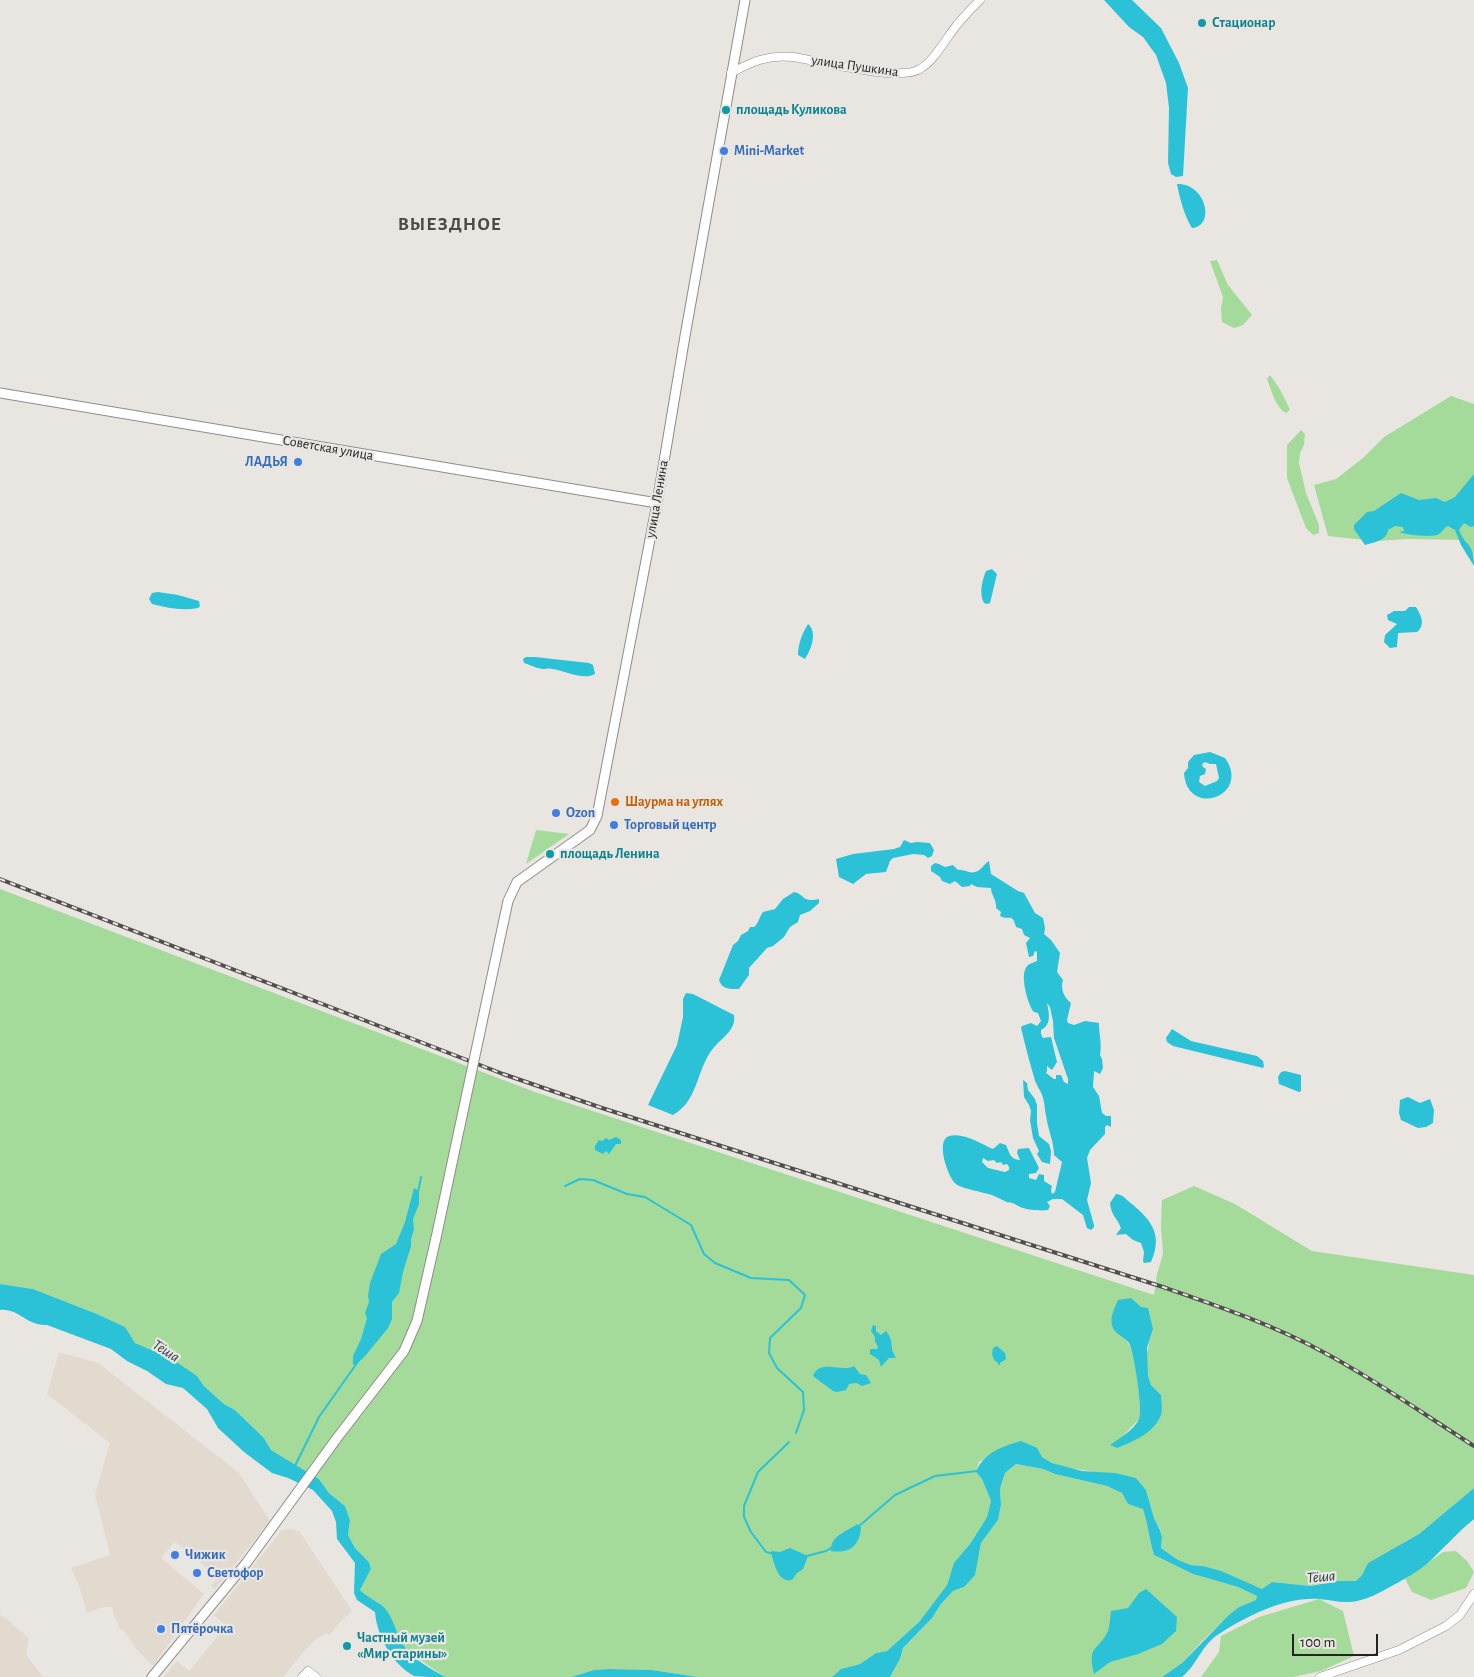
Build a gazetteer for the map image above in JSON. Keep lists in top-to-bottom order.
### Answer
{
  "streets": {
    "main road": ["Советская улица", "улица Ленина"],
    "street": ["улица Пушкина"]
  },
  "crossings": [
    ["улица Пушкина", "улица Ленина"],
    ["Советская улица", "улица Ленина"]
  ],
  "districts": ["ВЫЕЗДНОЕ"],
  "water": ["Тёша"],
  "places": [
    "Стационар",
    "площадь Куликова",
    "Mini-Market",
    "ЛАДЬЯ",
    "Шаурма на углях",
    "Ozon",
    "Торговый центр",
    "площадь Ленина",
    "Чижик",
    "Светофор",
    "Пятёрочка",
    "Частный музей «Мир старины»"
  ],
  "scale_bar": "100 m"
}
